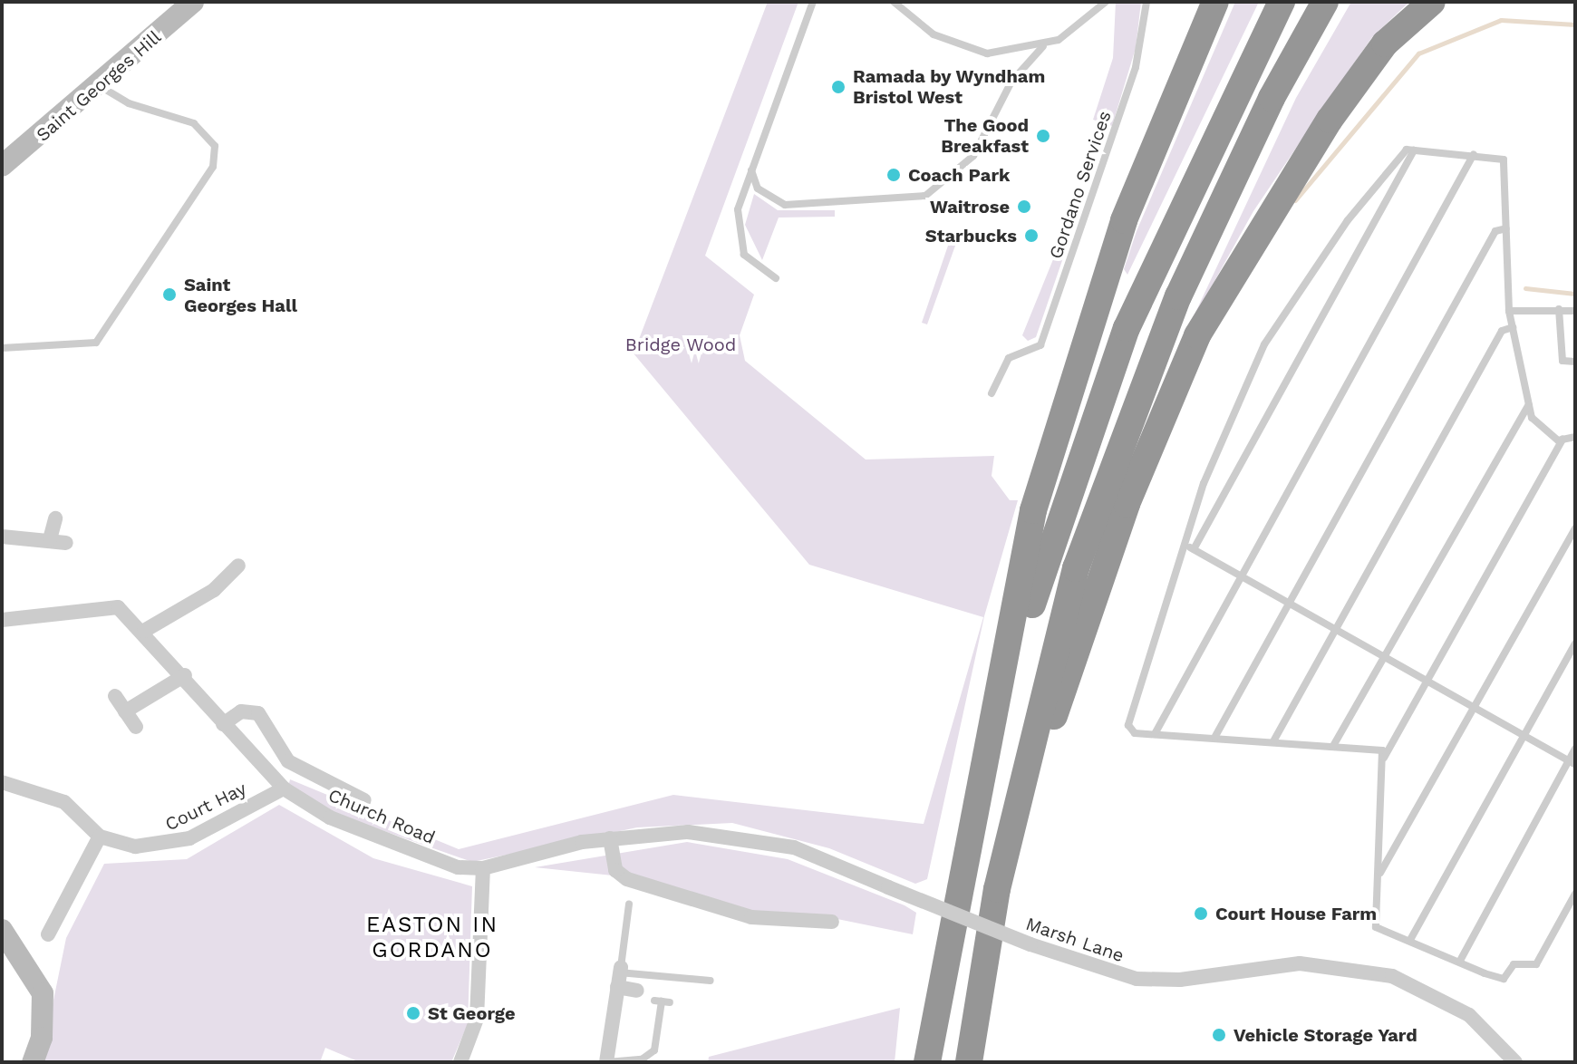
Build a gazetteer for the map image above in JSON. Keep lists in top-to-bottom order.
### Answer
{
  "streets": {
    "street": [
      "Saint Georges Hill",
      "Court Hay",
      "Church Road",
      "Marsh Lane"
    ],
    "lane": ["Gordano Services"]
  },
  "crossings": [
    ["Court Hay", "Church Road"],
    ["Church Road", "Marsh Lane"]
  ],
  "districts": ["EASTON IN GORDANO"],
  "parks": ["Bridge Wood"],
  "places": [
    "Ramada by Wyndham Bristol West",
    "The Good Breakfast",
    "Coach Park",
    "Waitrose",
    "Starbucks",
    "Saint Georges Hall",
    "Court House Farm",
    "St George",
    "Vehicle Storage Yard"
  ]
}
